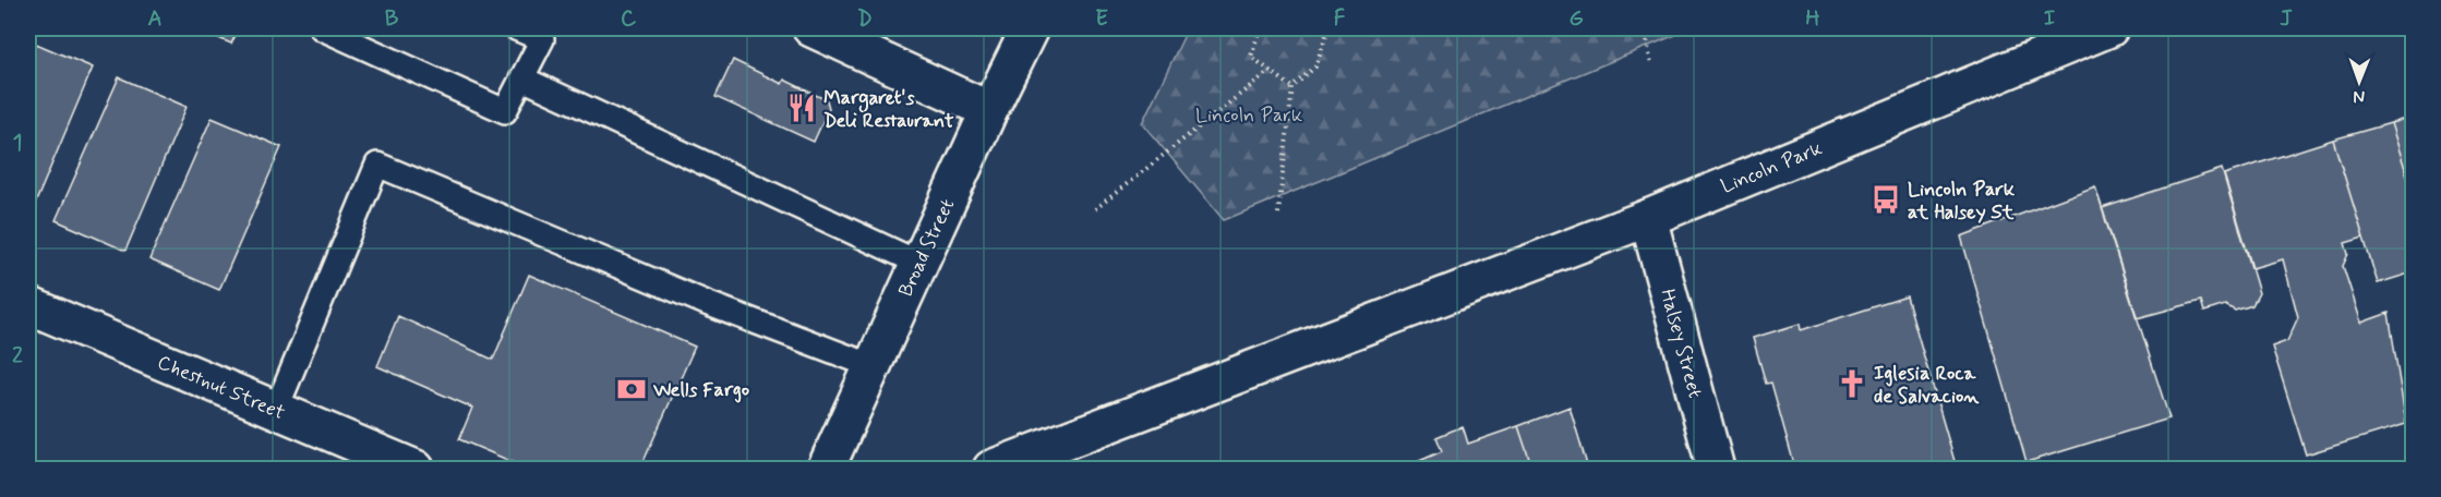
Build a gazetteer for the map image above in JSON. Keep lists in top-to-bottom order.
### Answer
{
  "streets": {
    "main road": [
      "Lincoln Park",
      "Broad Street",
      "Halsey Street",
      "Chestnut Street"
    ]
  },
  "crossings": [
    ["Lincoln Park", "Halsey Street"]
  ],
  "parks": ["Lincoln Park"],
  "places": {
    "restaurant": ["Margaret's Deli Restaurant"],
    "bus stop": ["Lincoln Park at Halsey St"],
    "church": ["Iglesia Roca de Salvacion"],
    "bank": ["Wells Fargo"]
  },
  "north": "bottom",
  "grid": {
    "columns": [
      "A",
      "B",
      "C",
      "D",
      "E",
      "F",
      "G",
      "H",
      "I",
      "J"
    ],
    "rows": ["1", "2"]
  }
}
